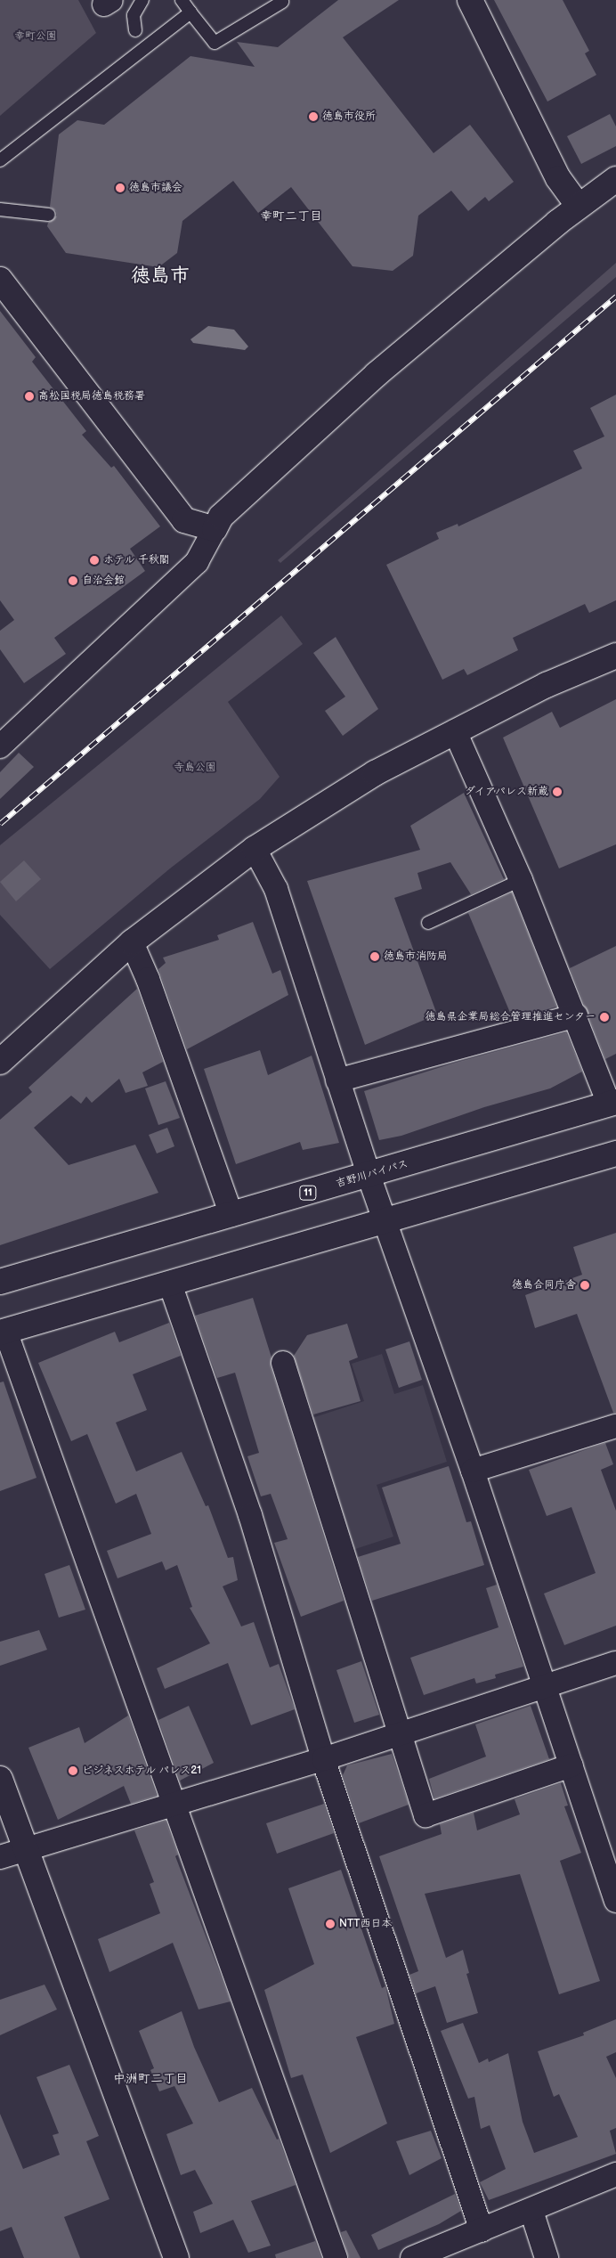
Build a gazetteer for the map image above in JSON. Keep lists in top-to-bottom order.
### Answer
{
  "streets": {
    "main road": ["吉野川バイパス", "11"]
  },
  "districts": ["幸町二丁目", "徳島市", "中洲町二丁目"],
  "parks": ["幸町公園", "寺島公園"],
  "places": [
    "徳島市役所",
    "徳島市議会",
    "高松国税局徳島税務署",
    "ホテル 千秋閣",
    "自治会館",
    "ダイアパレス新蔵",
    "徳島市消防局",
    "徳島県企業局総合管理推進センター",
    "徳島合同庁舎",
    "ビジネスホテル パレス21",
    "NTT西日本"
  ]
}
